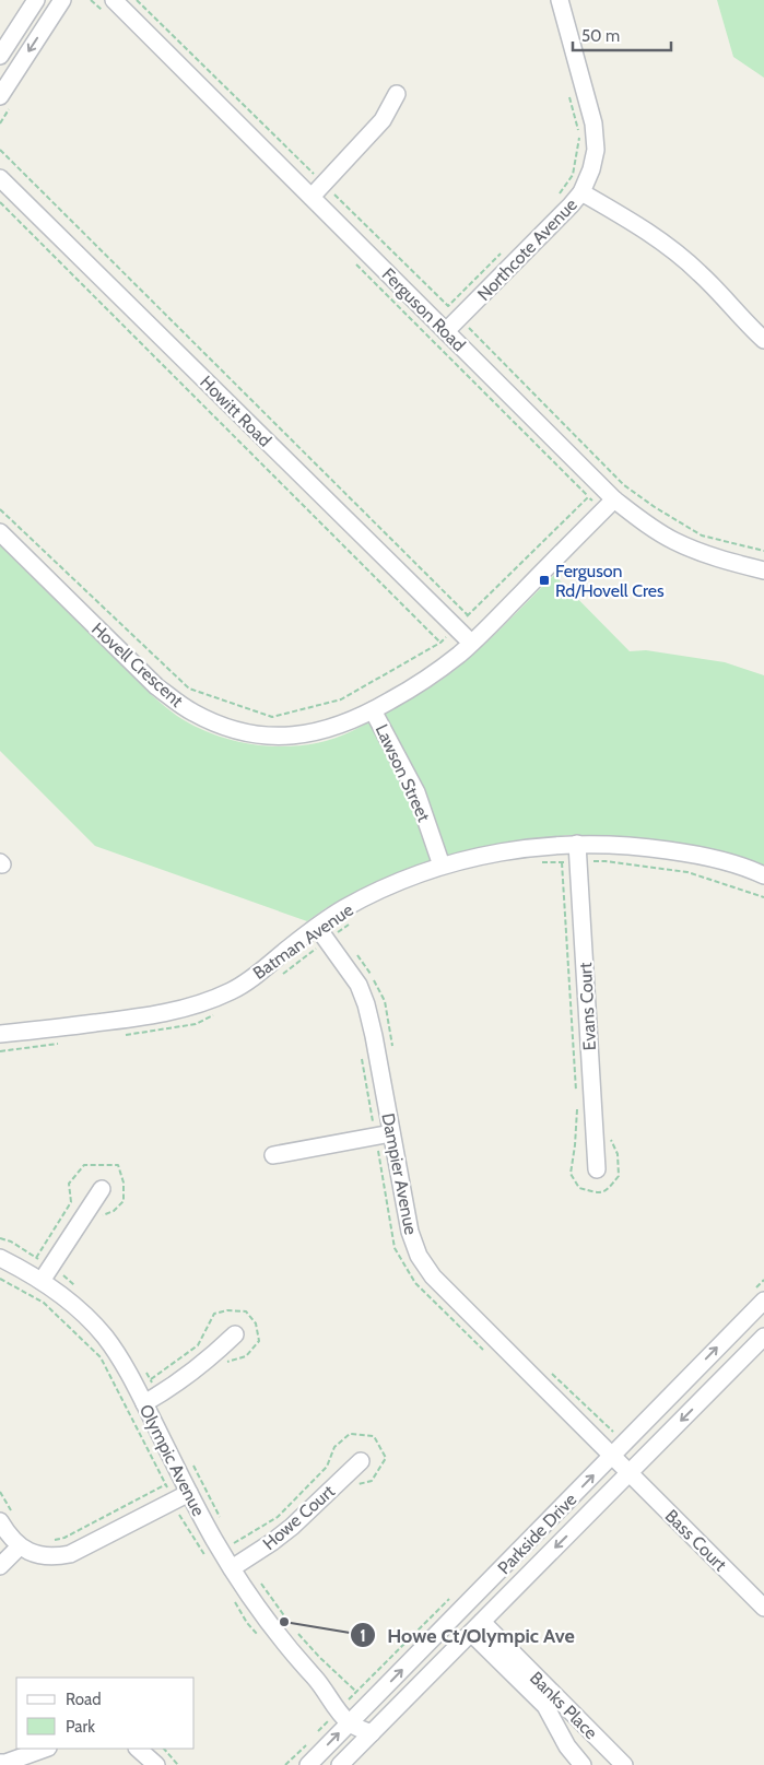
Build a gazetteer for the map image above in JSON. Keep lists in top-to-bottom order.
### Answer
{
  "streets": {
    "street": [
      "Northcote Avenue",
      "Ferguson Road",
      "Howitt Road",
      "Hovell Crescent",
      "Lawson Street",
      "Batman Avenue",
      "Evans Court",
      "Dampier Avenue",
      "Olympic Avenue",
      "Howe Court",
      "Parkside Drive",
      "Bass Court",
      "Banks Place"
    ]
  },
  "crossings": [
    ["Northcote Avenue", "Ferguson Road"],
    ["Ferguson Road", "Hovell Crescent"],
    ["Howitt Road", "Hovell Crescent"],
    ["Hovell Crescent", "Lawson Street"],
    ["Lawson Street", "Batman Avenue"],
    ["Batman Avenue", "Evans Court"],
    ["Batman Avenue", "Dampier Avenue"],
    ["Dampier Avenue", "Parkside Drive"],
    ["Dampier Avenue", "Bass Court"],
    ["Olympic Avenue", "Howe Court"],
    ["Olympic Avenue", "Parkside Drive"],
    ["Parkside Drive", "Bass Court"],
    ["Parkside Drive", "Banks Place"]
  ],
  "places": {
    "transit": ["Ferguson Rd/Hovell Cres"],
    "other": ["Howe Ct/Olympic Ave"]
  },
  "legend": ["Road", "Park"],
  "scale_bar": "50 m"
}
